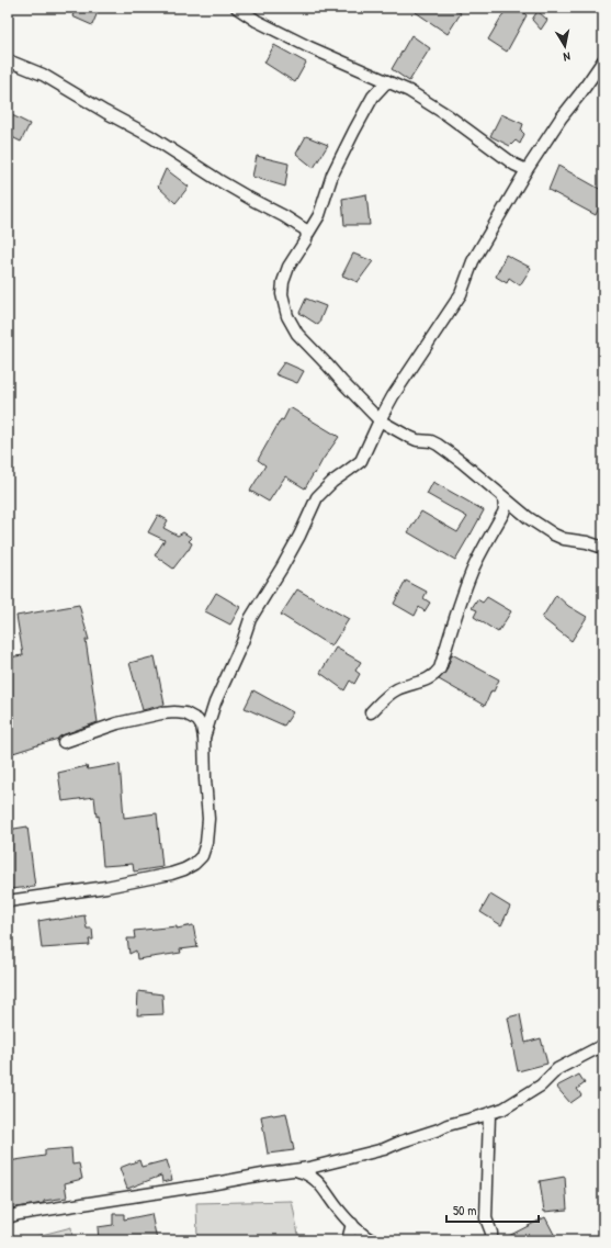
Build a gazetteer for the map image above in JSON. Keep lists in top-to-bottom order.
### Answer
{
  "scale_bar": "50 m",
  "north": "bottom"
}
